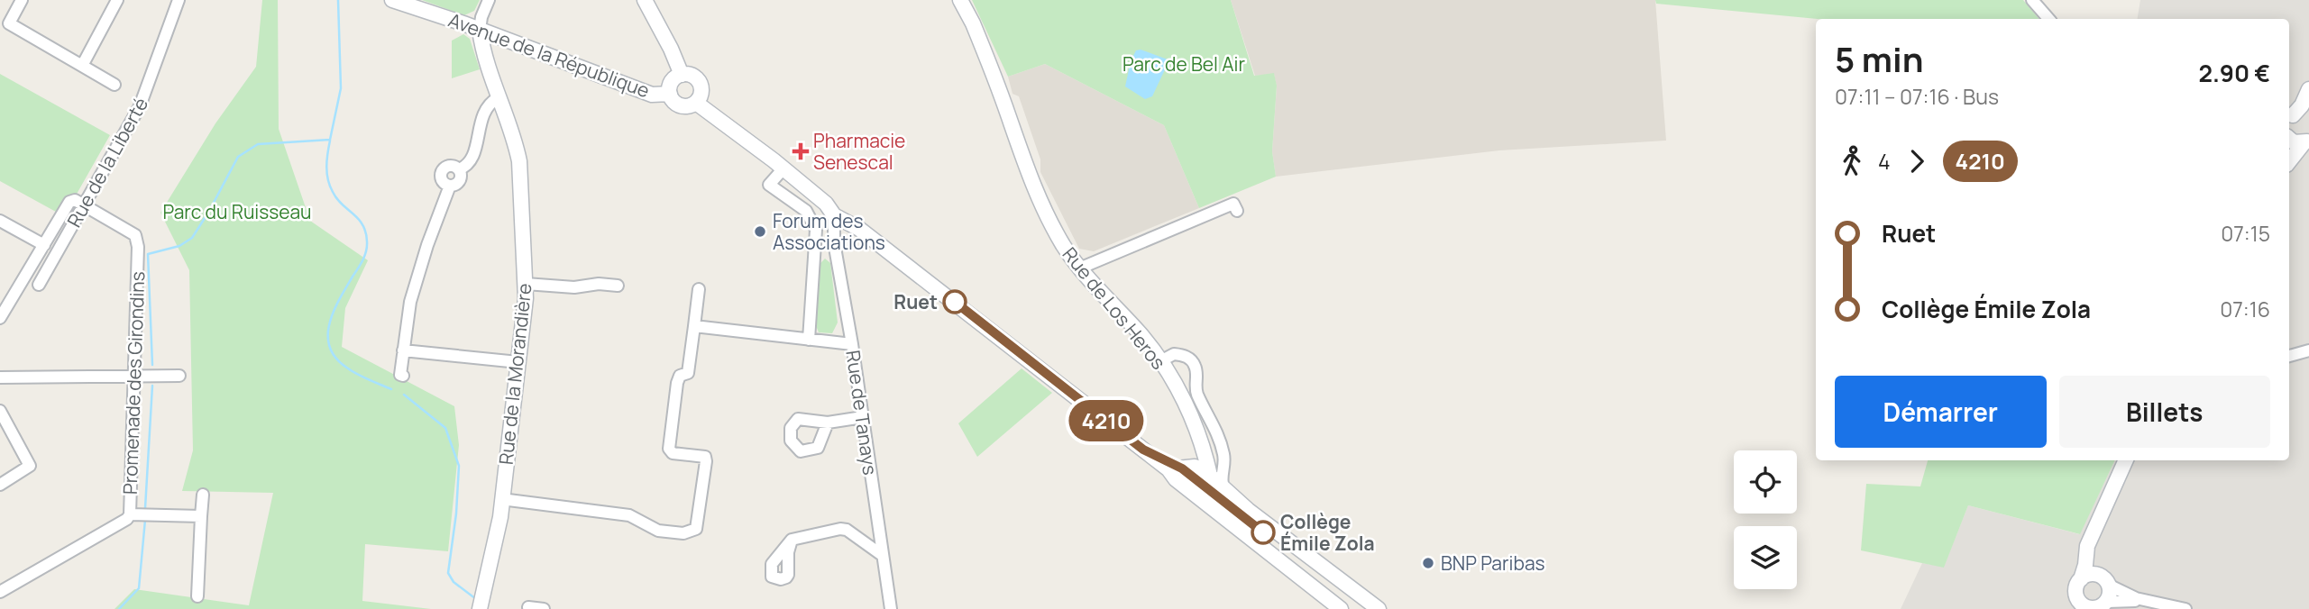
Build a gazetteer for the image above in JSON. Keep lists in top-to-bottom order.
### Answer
{
  "streets": {
    "street": [
      "Avenue de la République",
      "Rue de la Liberté",
      "Rue de Los Heros",
      "Rue de la Morandière",
      "Promenade des Girondins",
      "Rue de Tanays"
    ]
  },
  "crossings": [
    ["Avenue de la République", "Rue de la Morandière"],
    ["Rue de la Liberté", "Promenade des Girondins"]
  ],
  "parks": ["Parc de Bel Air", "Parc du Ruisseau"],
  "places": {
    "health": ["Pharmacie Senescal"],
    "other": [
      "Forum des Associations",
      "Ruet",
      "Collège Émile Zola",
      "BNP Paribas"
    ]
  },
  "lines": ["bus line 4210"],
  "page": {
    "on_map": "4210",
    "heading": ["5 min", "07:11 – 07:16 · Bus", "2.90 €"],
    "legs": ["4", "4210"],
    "list": [
      {
        "name": "Ruet",
        "value": "07:15"
      },
      {
        "name": "Collège Émile Zola",
        "value": "07:16"
      }
    ],
    "buttons": ["Démarrer", "Billets"]
  }
}
